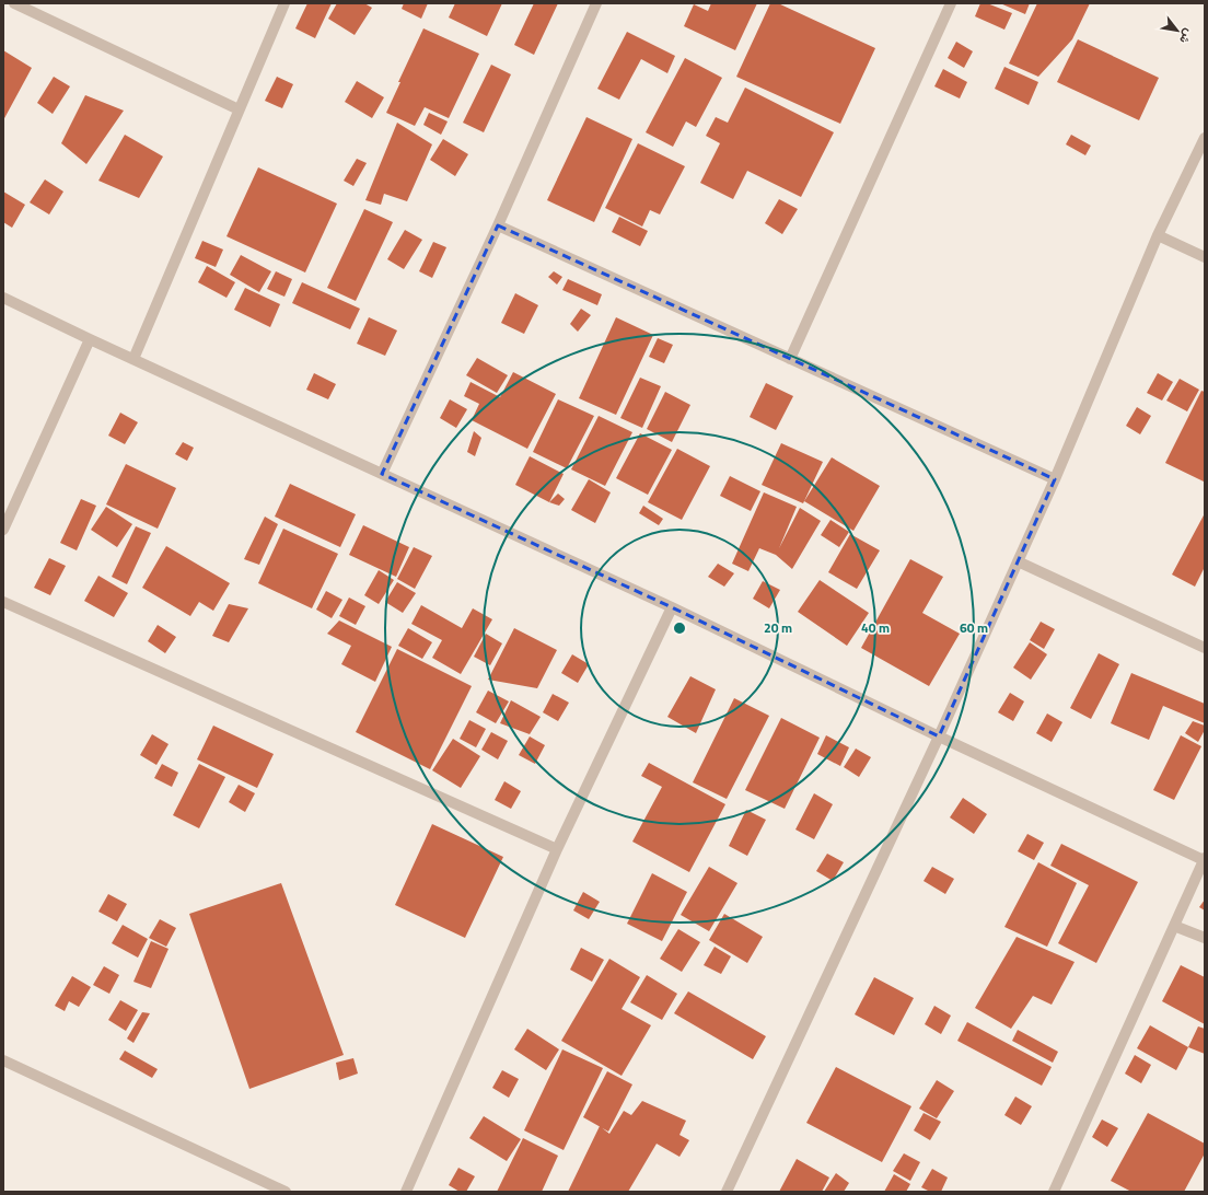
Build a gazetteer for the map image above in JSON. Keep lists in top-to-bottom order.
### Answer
{
  "north": "bottom right",
  "rings": ["20 m", "40 m", "60 m"]
}
